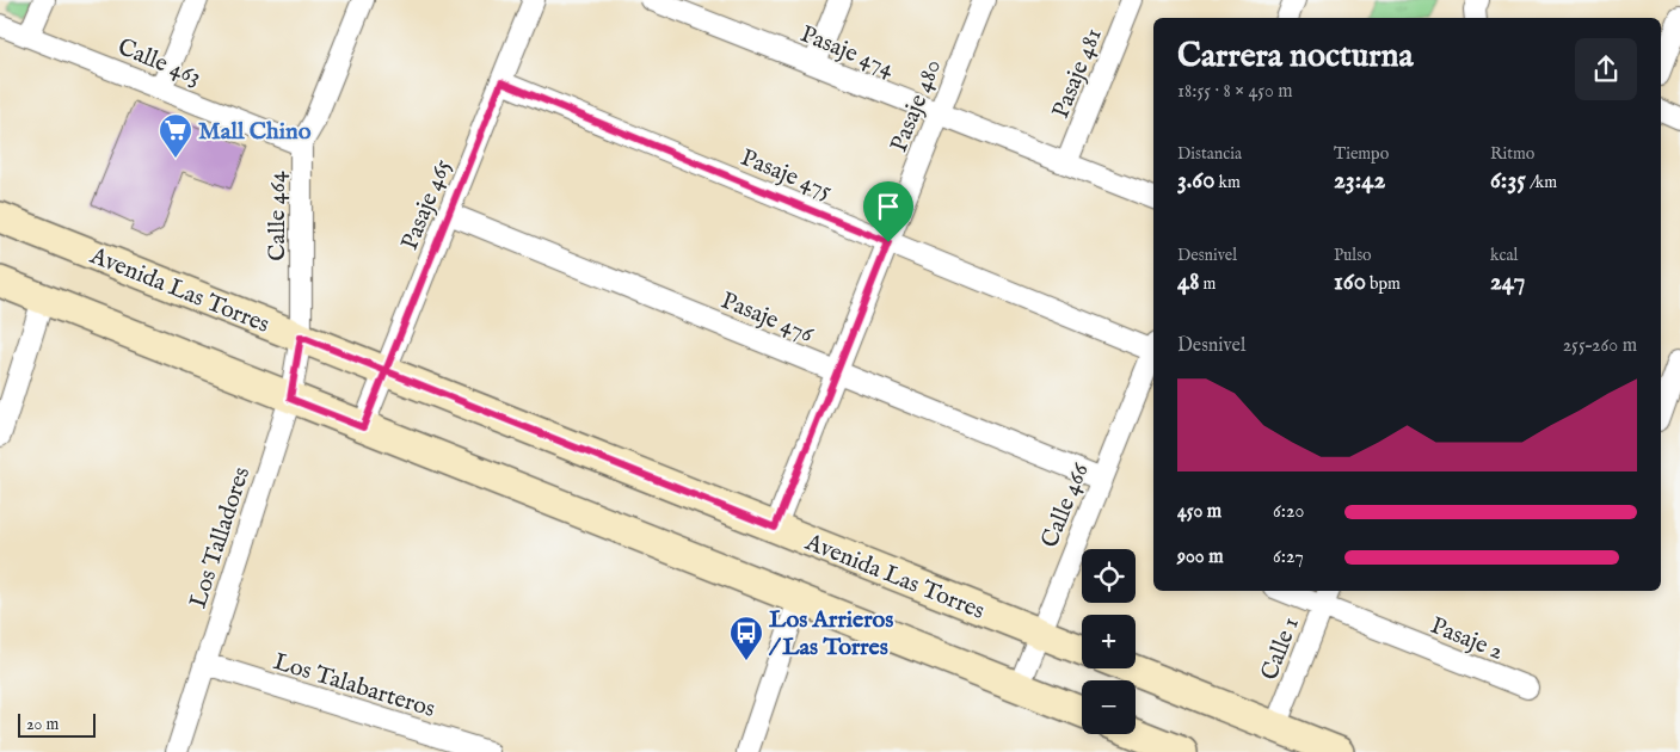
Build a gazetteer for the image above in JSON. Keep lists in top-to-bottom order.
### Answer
{
  "streets": {
    "main road": ["Avenida Las Torres"],
    "street": [
      "Pasaje 474",
      "Calle 463",
      "Pasaje 481",
      "Pasaje 480",
      "Pasaje 475",
      "Pasaje 465",
      "Calle 464",
      "Pasaje 476",
      "Calle 466",
      "Los Talladores",
      "Pasaje 2",
      "Calle 1",
      "Los Talabarteros"
    ]
  },
  "crossings": [
    ["Pasaje 474", "Pasaje 481"],
    ["Pasaje 474", "Pasaje 480"],
    ["Calle 463", "Calle 464"],
    ["Pasaje 480", "Pasaje 475"],
    ["Pasaje 480", "Avenida Las Torres"],
    ["Pasaje 480", "Pasaje 476"],
    ["Pasaje 475", "Pasaje 465"],
    ["Pasaje 465", "Avenida Las Torres"],
    ["Pasaje 465", "Pasaje 476"],
    ["Calle 464", "Avenida Las Torres"],
    ["Calle 464", "Los Talladores"],
    ["Avenida Las Torres", "Calle 466"],
    ["Avenida Las Torres", "Los Talladores"],
    ["Pasaje 476", "Calle 466"],
    ["Los Talladores", "Los Talabarteros"],
    ["Pasaje 2", "Calle 1"]
  ],
  "places": {
    "supermarket": ["Mall Chino"],
    "bus stop": ["Los Arrieros / Las Torres"]
  },
  "scale_bar": "20 m",
  "page": {
    "heading": ["Carrera nocturna", "18:55 · 8 × 450 m"],
    "stats": [
      ["Distancia", "3.60 km"],
      ["Tiempo", "23:42"],
      ["Ritmo", "6:35 /km"],
      ["Desnivel", "48 m"],
      ["Pulso", "160 bpm"],
      ["kcal", "247"]
    ],
    "chart": ["Desnivel", "255–260 m"],
    "list": [
      {
        "name": "450 m",
        "note": "6:20"
      },
      {
        "name": "900 m",
        "note": "6:27"
      }
    ],
    "map_buttons": ["+", "−"],
    "scale": "20 m"
  }
}
